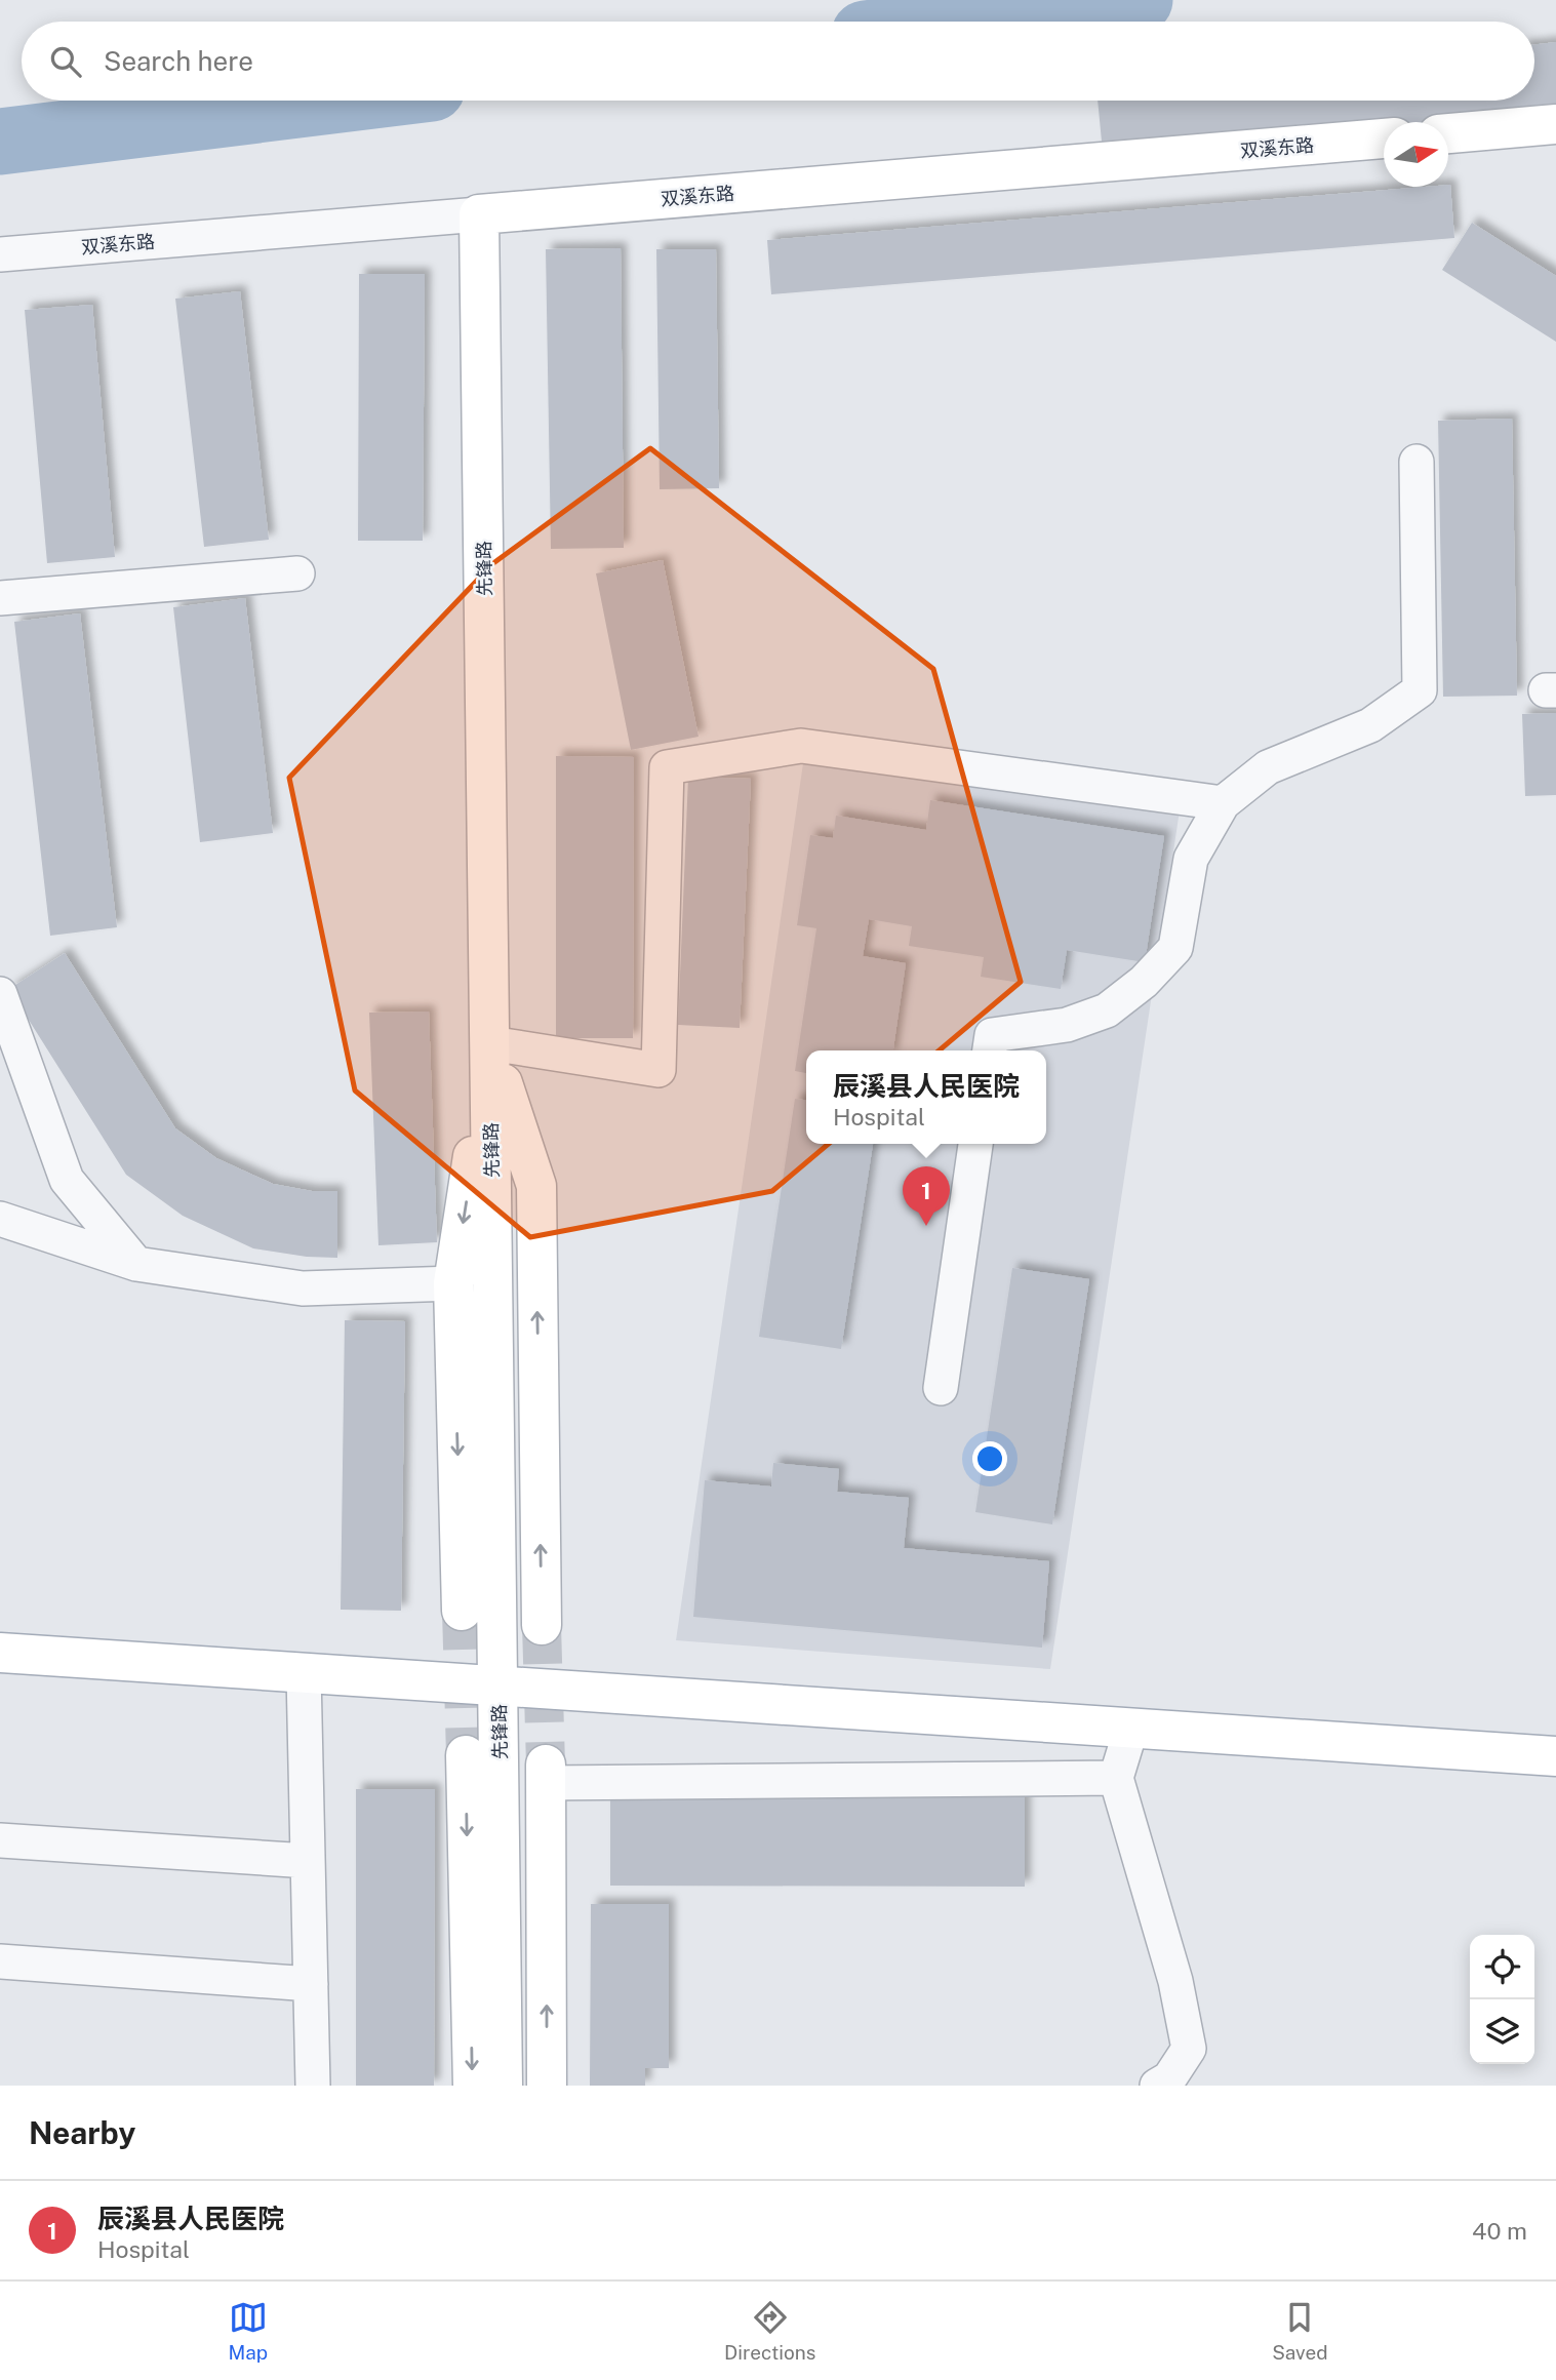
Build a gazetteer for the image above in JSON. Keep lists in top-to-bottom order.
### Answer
{
  "streets": {
    "main road": ["双溪东路", "先锋路"]
  },
  "crossings": [
    ["双溪东路", "先锋路"]
  ],
  "north": "right",
  "page": {
    "search": "Search here",
    "popup": ["辰溪县人民医院", "Hospital"],
    "pins": "1",
    "heading": "Nearby",
    "list": [
      {
        "mark": "1",
        "name": "辰溪县人民医院",
        "note": "Hospital",
        "value": "40 m"
      }
    ],
    "nav": ["Map", "Directions", "Saved"]
  }
}
